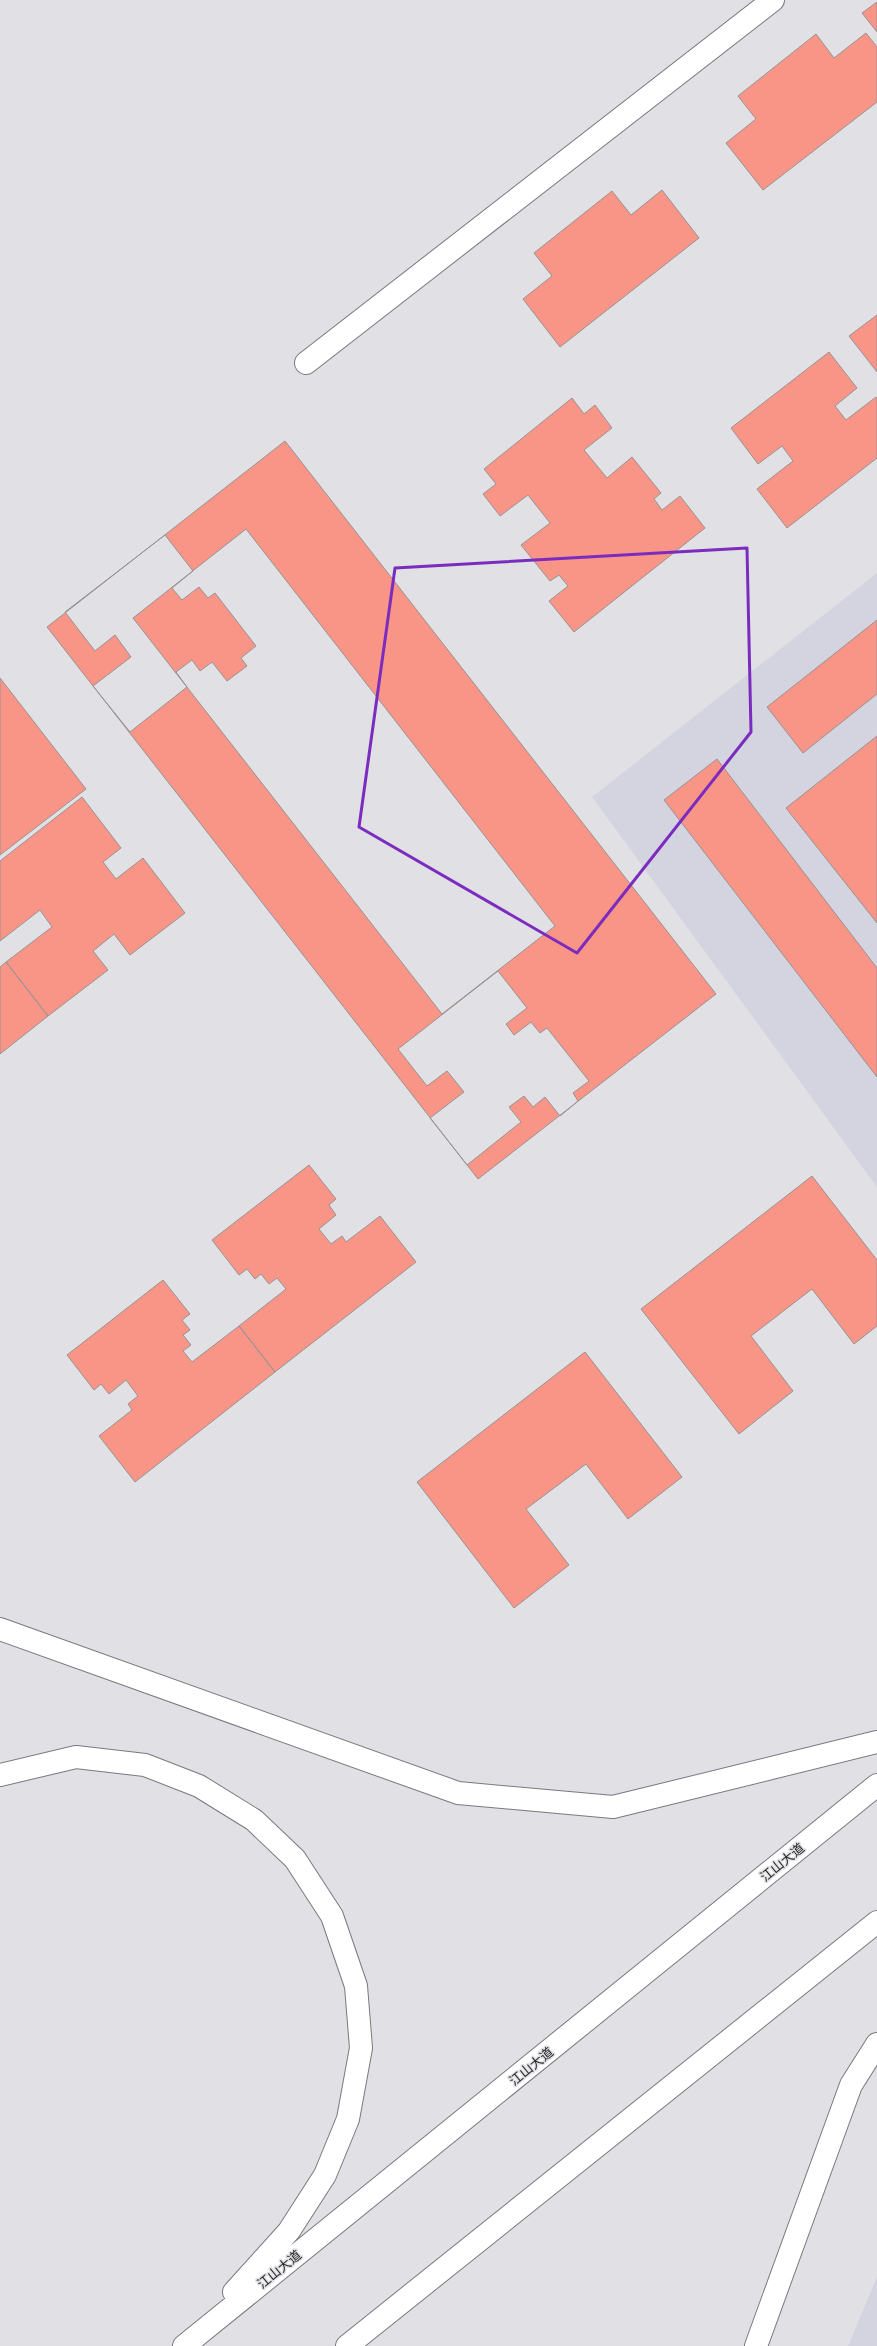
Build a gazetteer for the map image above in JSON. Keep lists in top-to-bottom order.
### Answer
{
  "streets": {
    "main road": ["江山大道"]
  }
}
